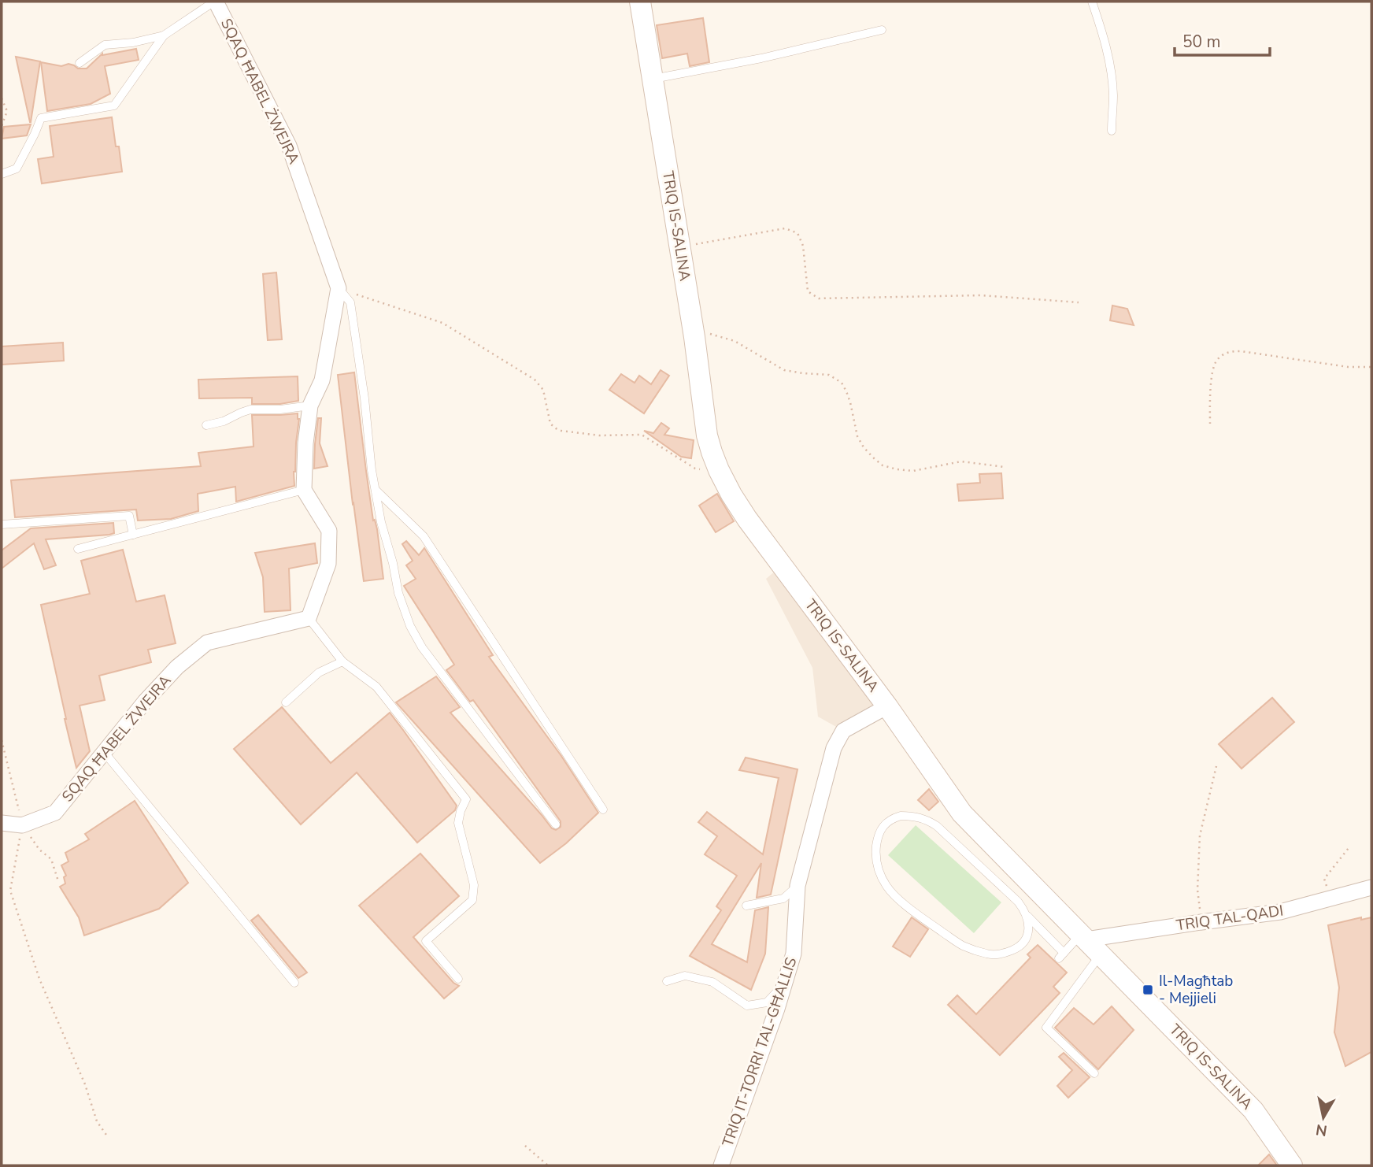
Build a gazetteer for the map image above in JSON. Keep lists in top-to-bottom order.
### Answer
{
  "streets": {
    "main road": ["TRIQ IS-SALINA"],
    "street": ["SQAQ ĦABEL ŻWEJRA", "TRIQ TAL-QADI", "TRIQ IT-TORRI TAL-GĦALLIS"]
  },
  "crossings": [
    ["TRIQ IS-SALINA", "TRIQ TAL-QADI"],
    ["TRIQ IS-SALINA", "TRIQ IT-TORRI TAL-GĦALLIS"]
  ],
  "places": {
    "transit": ["Il-Magħtab - Mejjieli"]
  },
  "scale_bar": "50 m",
  "north": "bottom"
}
